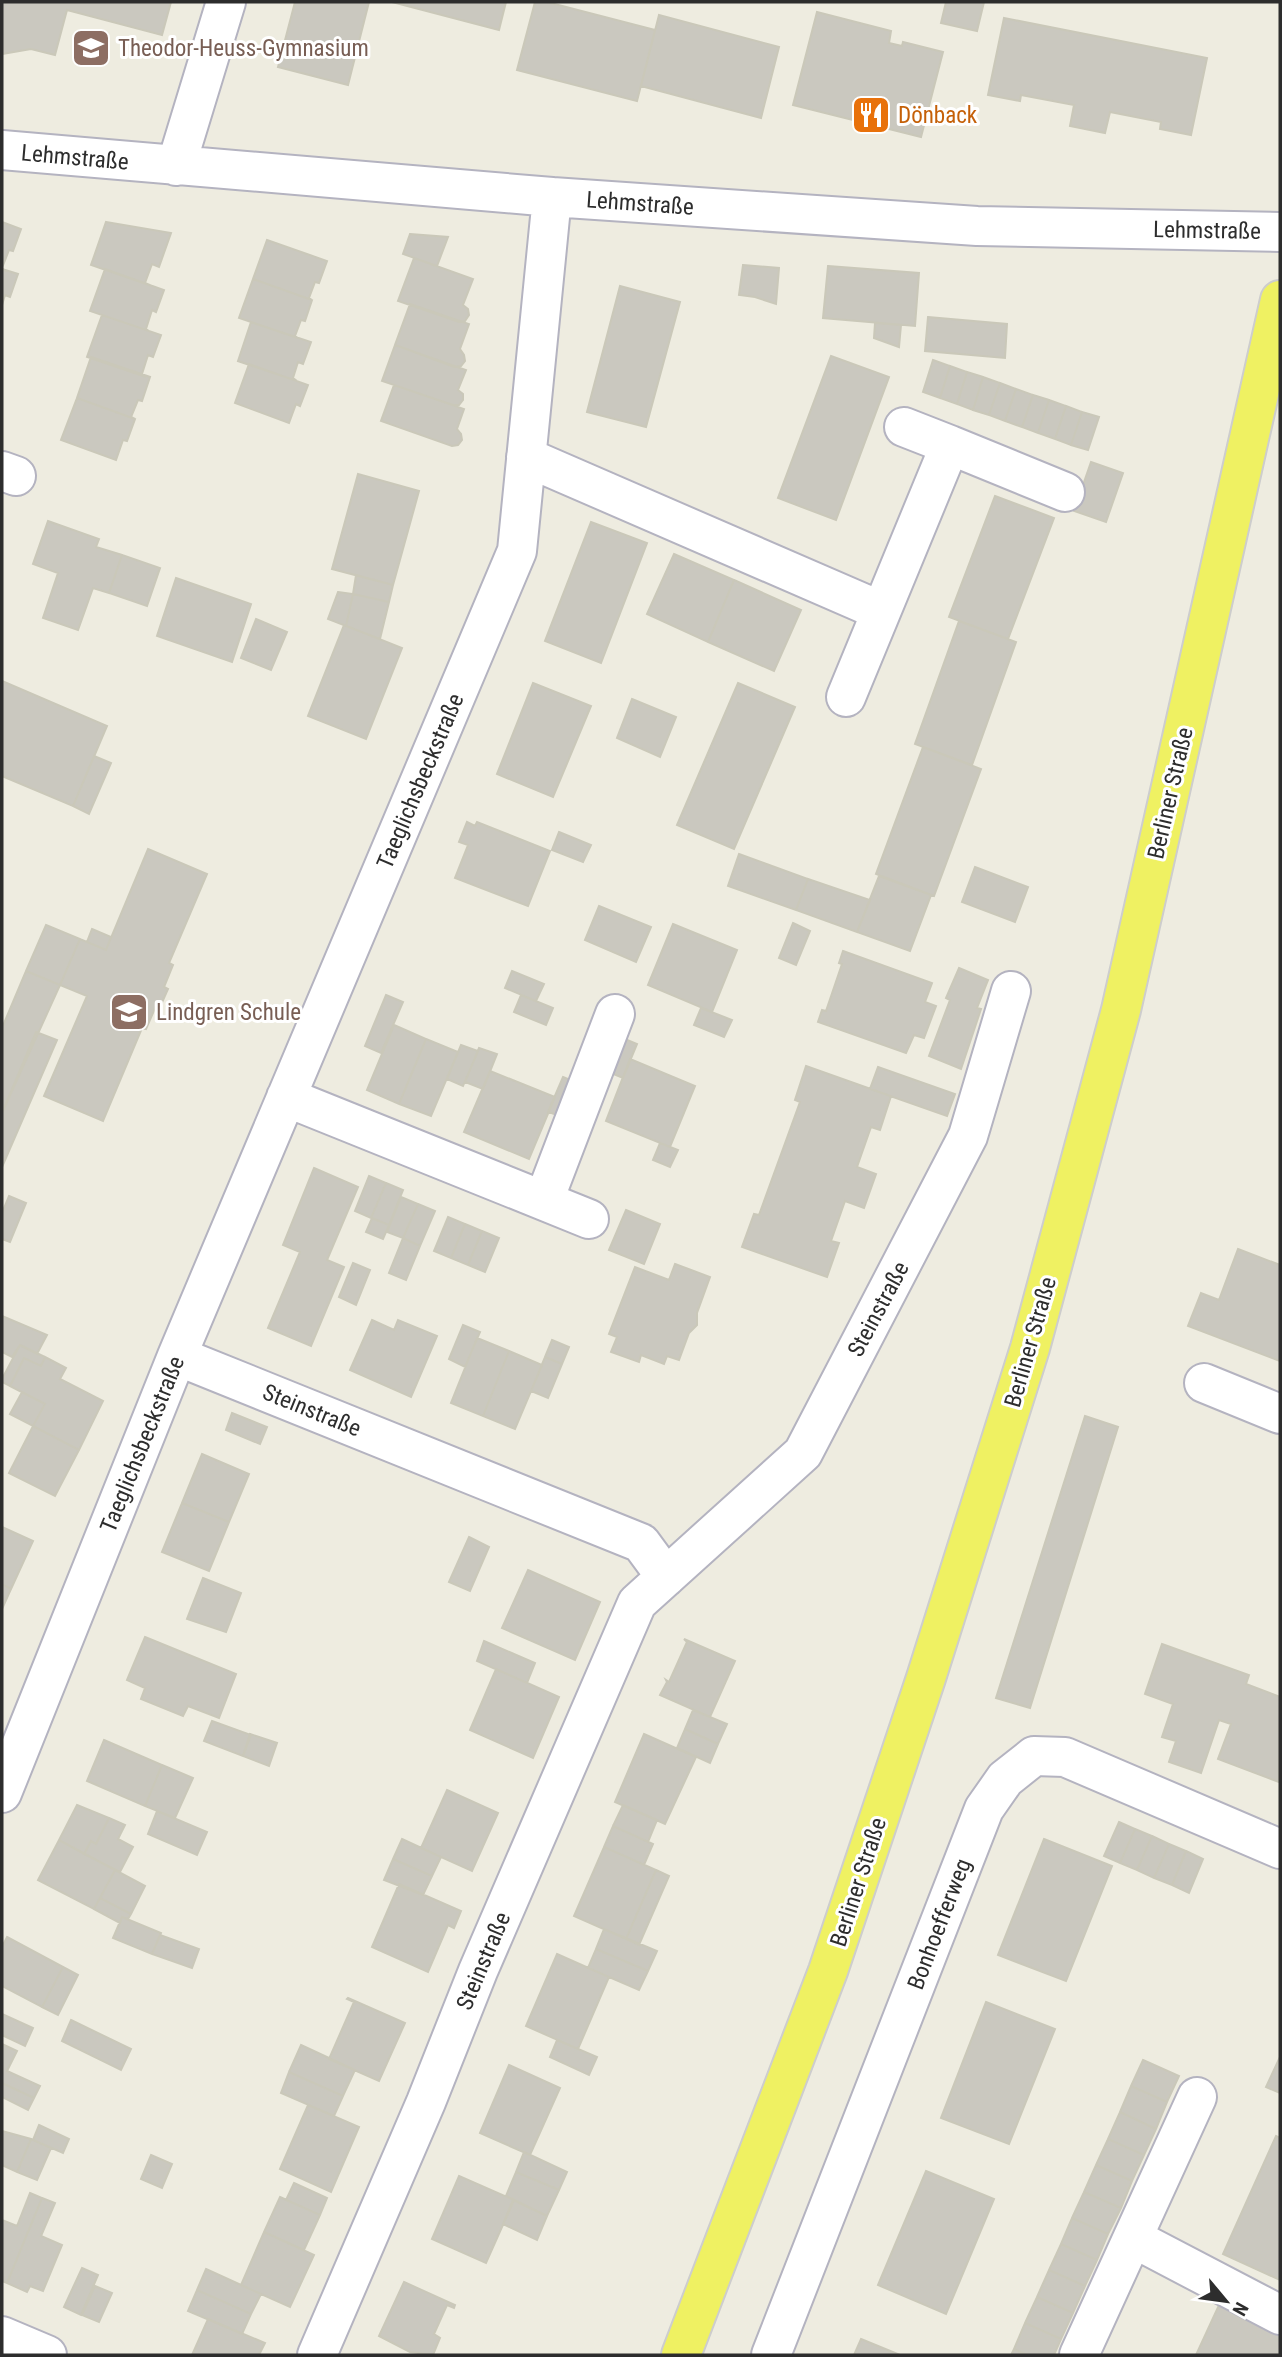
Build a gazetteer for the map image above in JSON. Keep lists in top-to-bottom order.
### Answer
{
  "streets": {
    "main road": ["Berliner Straße"],
    "street": [
      "Lehmstraße",
      "Taeglichsbeckstraße",
      "Steinstraße",
      "Bonhoefferweg"
    ]
  },
  "crossings": [
    ["Lehmstraße", "Taeglichsbeckstraße"],
    ["Taeglichsbeckstraße", "Steinstraße"]
  ],
  "places": {
    "school or university": ["Theodor-Heuss-Gymnasium", "Lindgren Schule"],
    "restaurant": ["Dönback"]
  },
  "north": "bottom right"
}
